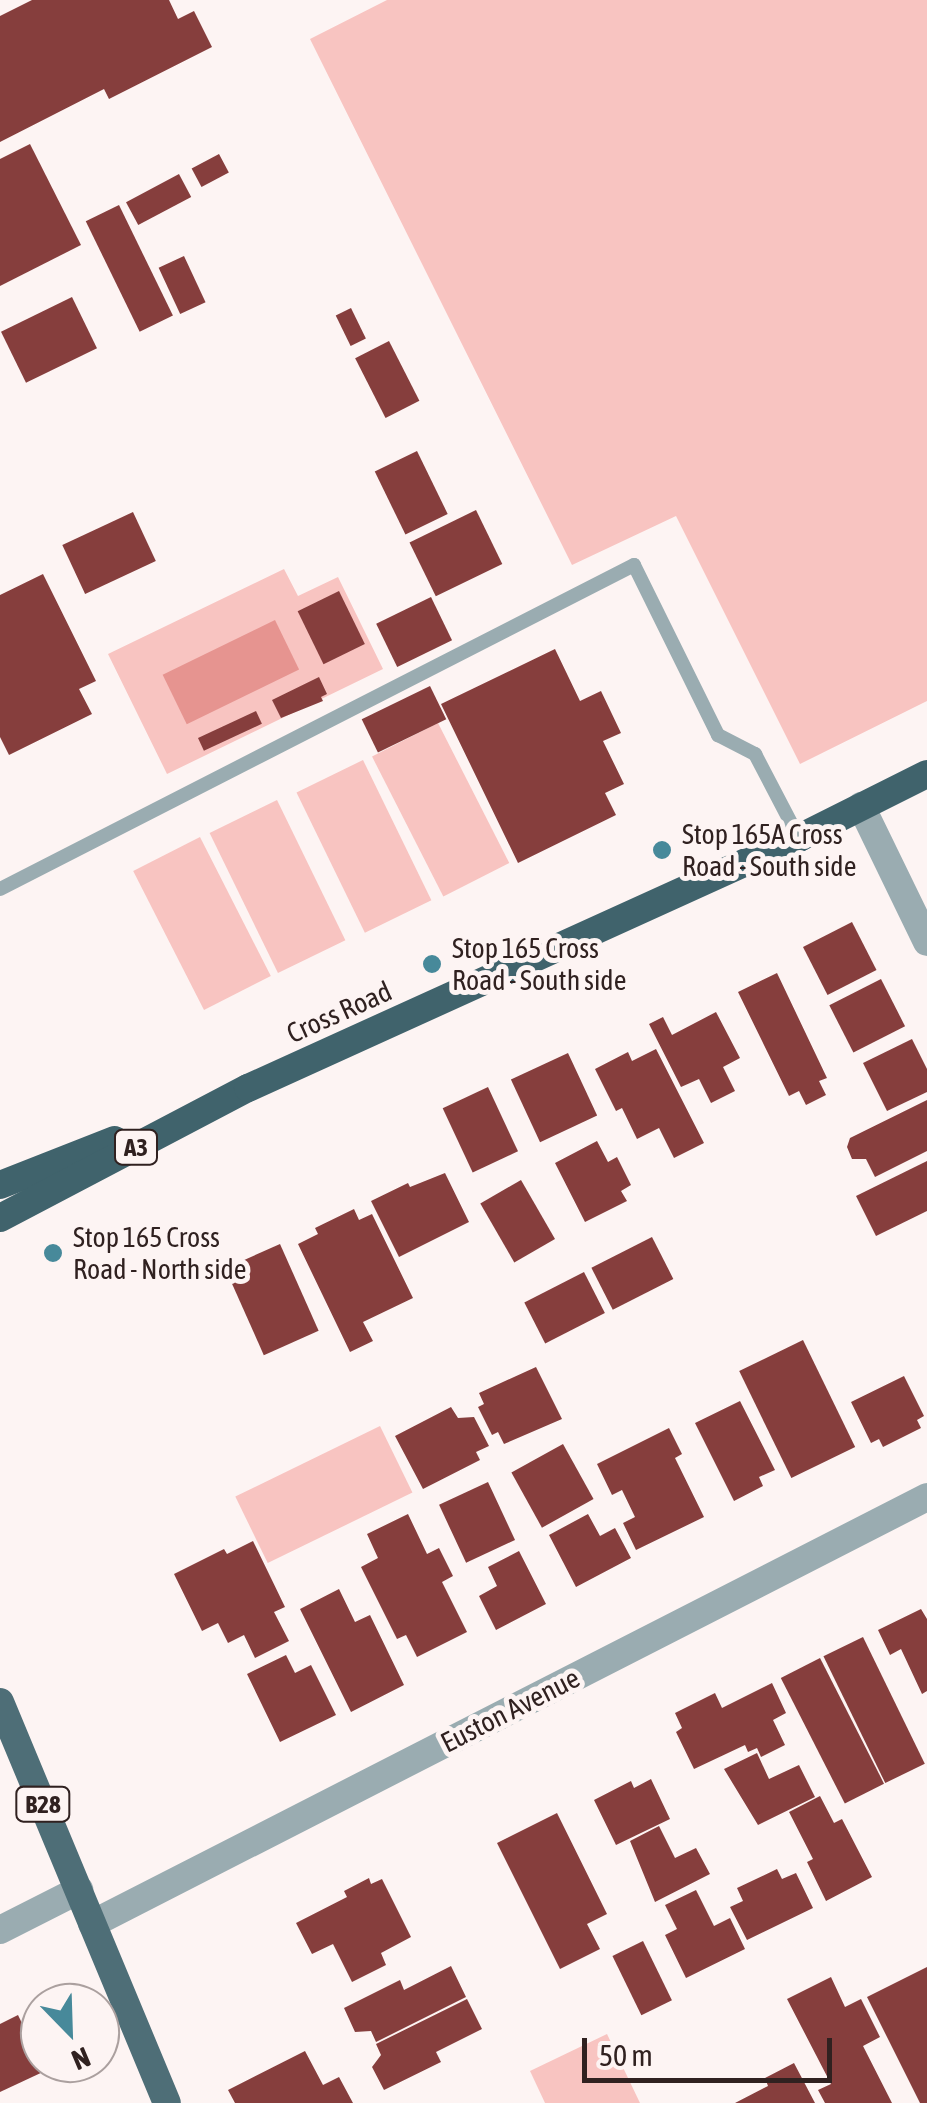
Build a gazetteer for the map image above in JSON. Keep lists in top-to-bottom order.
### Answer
{
  "streets": {
    "highway": ["Cross Road", "A3"],
    "main road": ["B28"],
    "street": ["Euston Avenue"]
  },
  "crossings": [
    ["Euston Avenue", "B28"]
  ],
  "places": ["Stop 165A Cross Road - South side", "Stop 165 Cross Road - South side", "Stop 165 Cross Road - North side"],
  "scale_bar": "50 m",
  "north": "bottom right"
}
